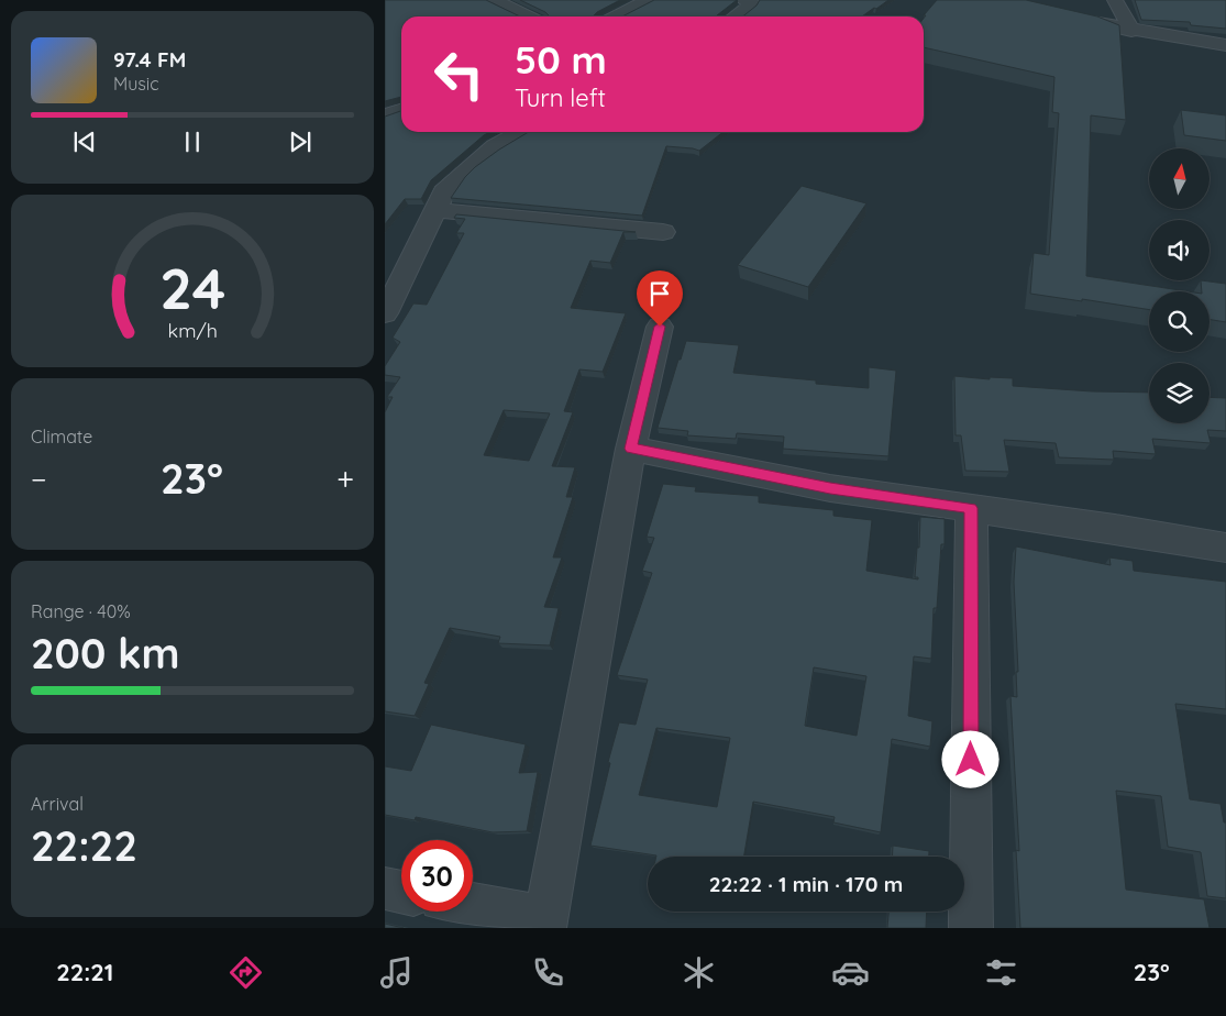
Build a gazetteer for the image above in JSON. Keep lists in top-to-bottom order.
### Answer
{
  "north": "top",
  "page": {
    "turn": ["50 m", "Turn left"],
    "song": ["97.4 FM", "Music"],
    "tile": [
      "Climate",
      ["Range · 40%", "200 km"],
      ["Arrival", "22:22"]
    ],
    "heat": ["−", "23°", "+"],
    "limit": "30",
    "trip": "22:22 · 1 min · 170 m",
    "tabs": ["22:21", "23°"],
    "gauge": ["24", "km/h"]
  }
}
